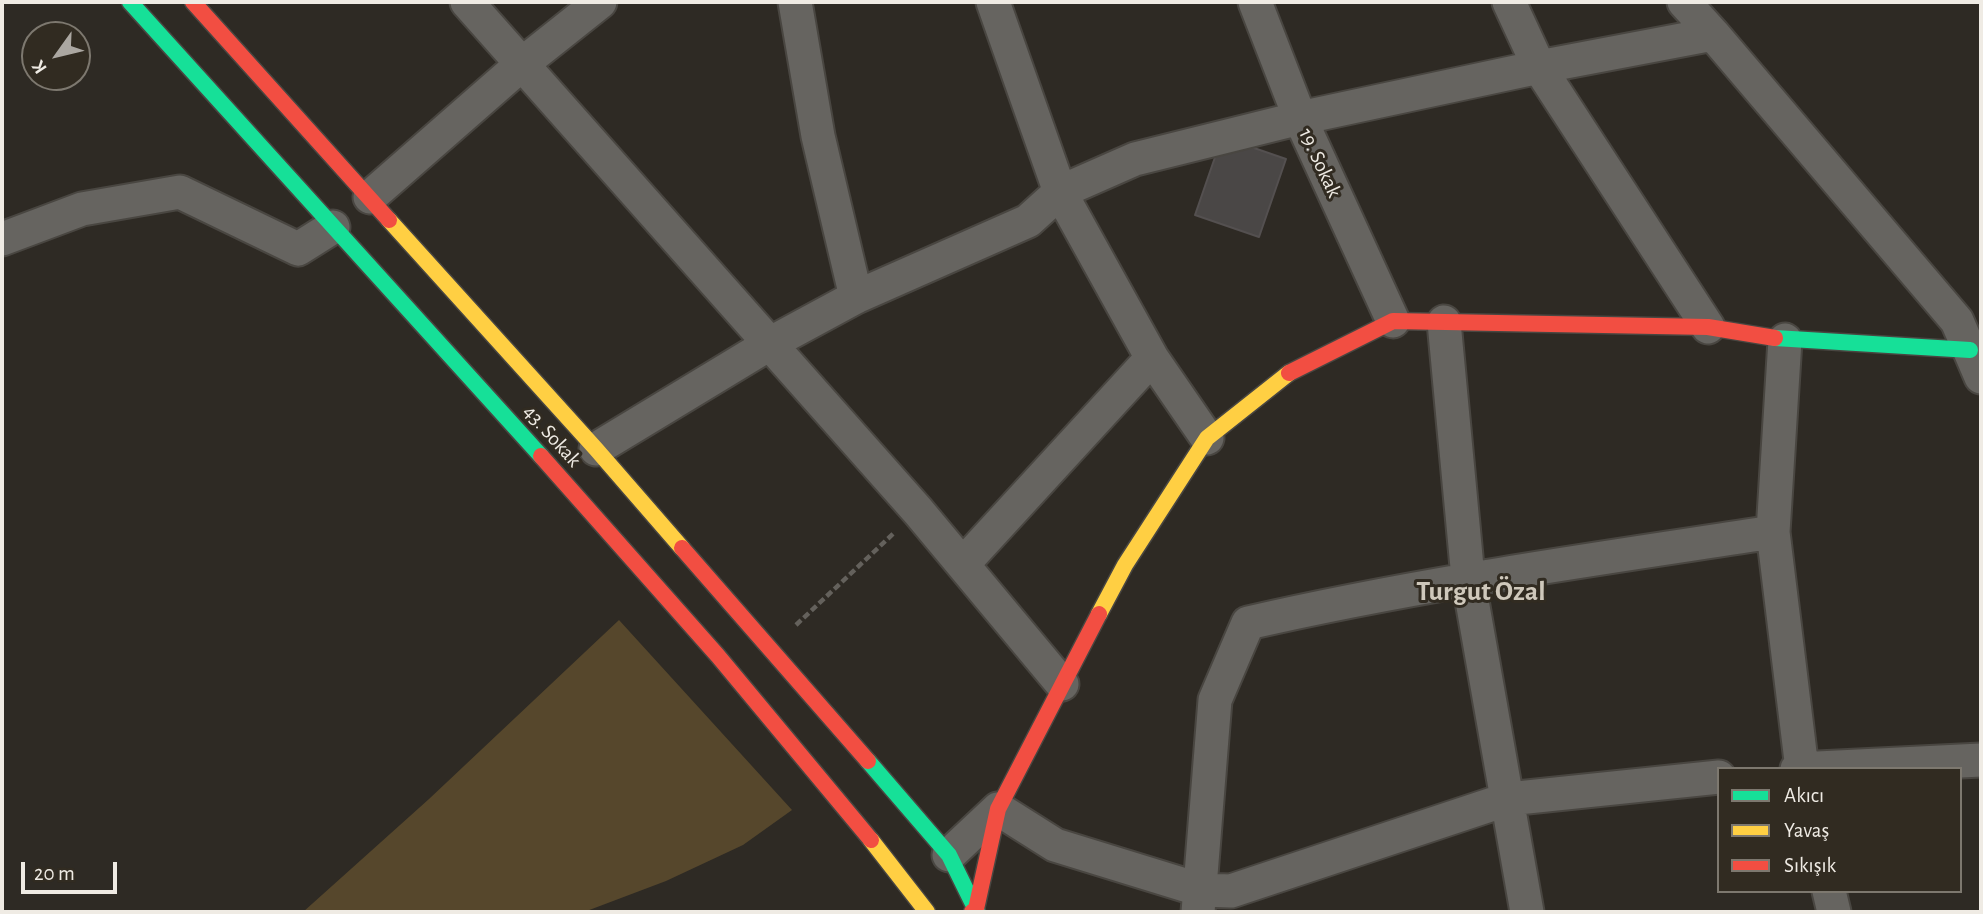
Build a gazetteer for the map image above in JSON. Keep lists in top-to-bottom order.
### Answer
{
  "streets": {
    "street": ["19. Sokak", "43. Sokak"]
  },
  "districts": ["Turgut Özal"],
  "legend": ["Akıcı", "Yavaş", "Sıkışık"],
  "scale_bar": "20 m",
  "north": "bottom left"
}
